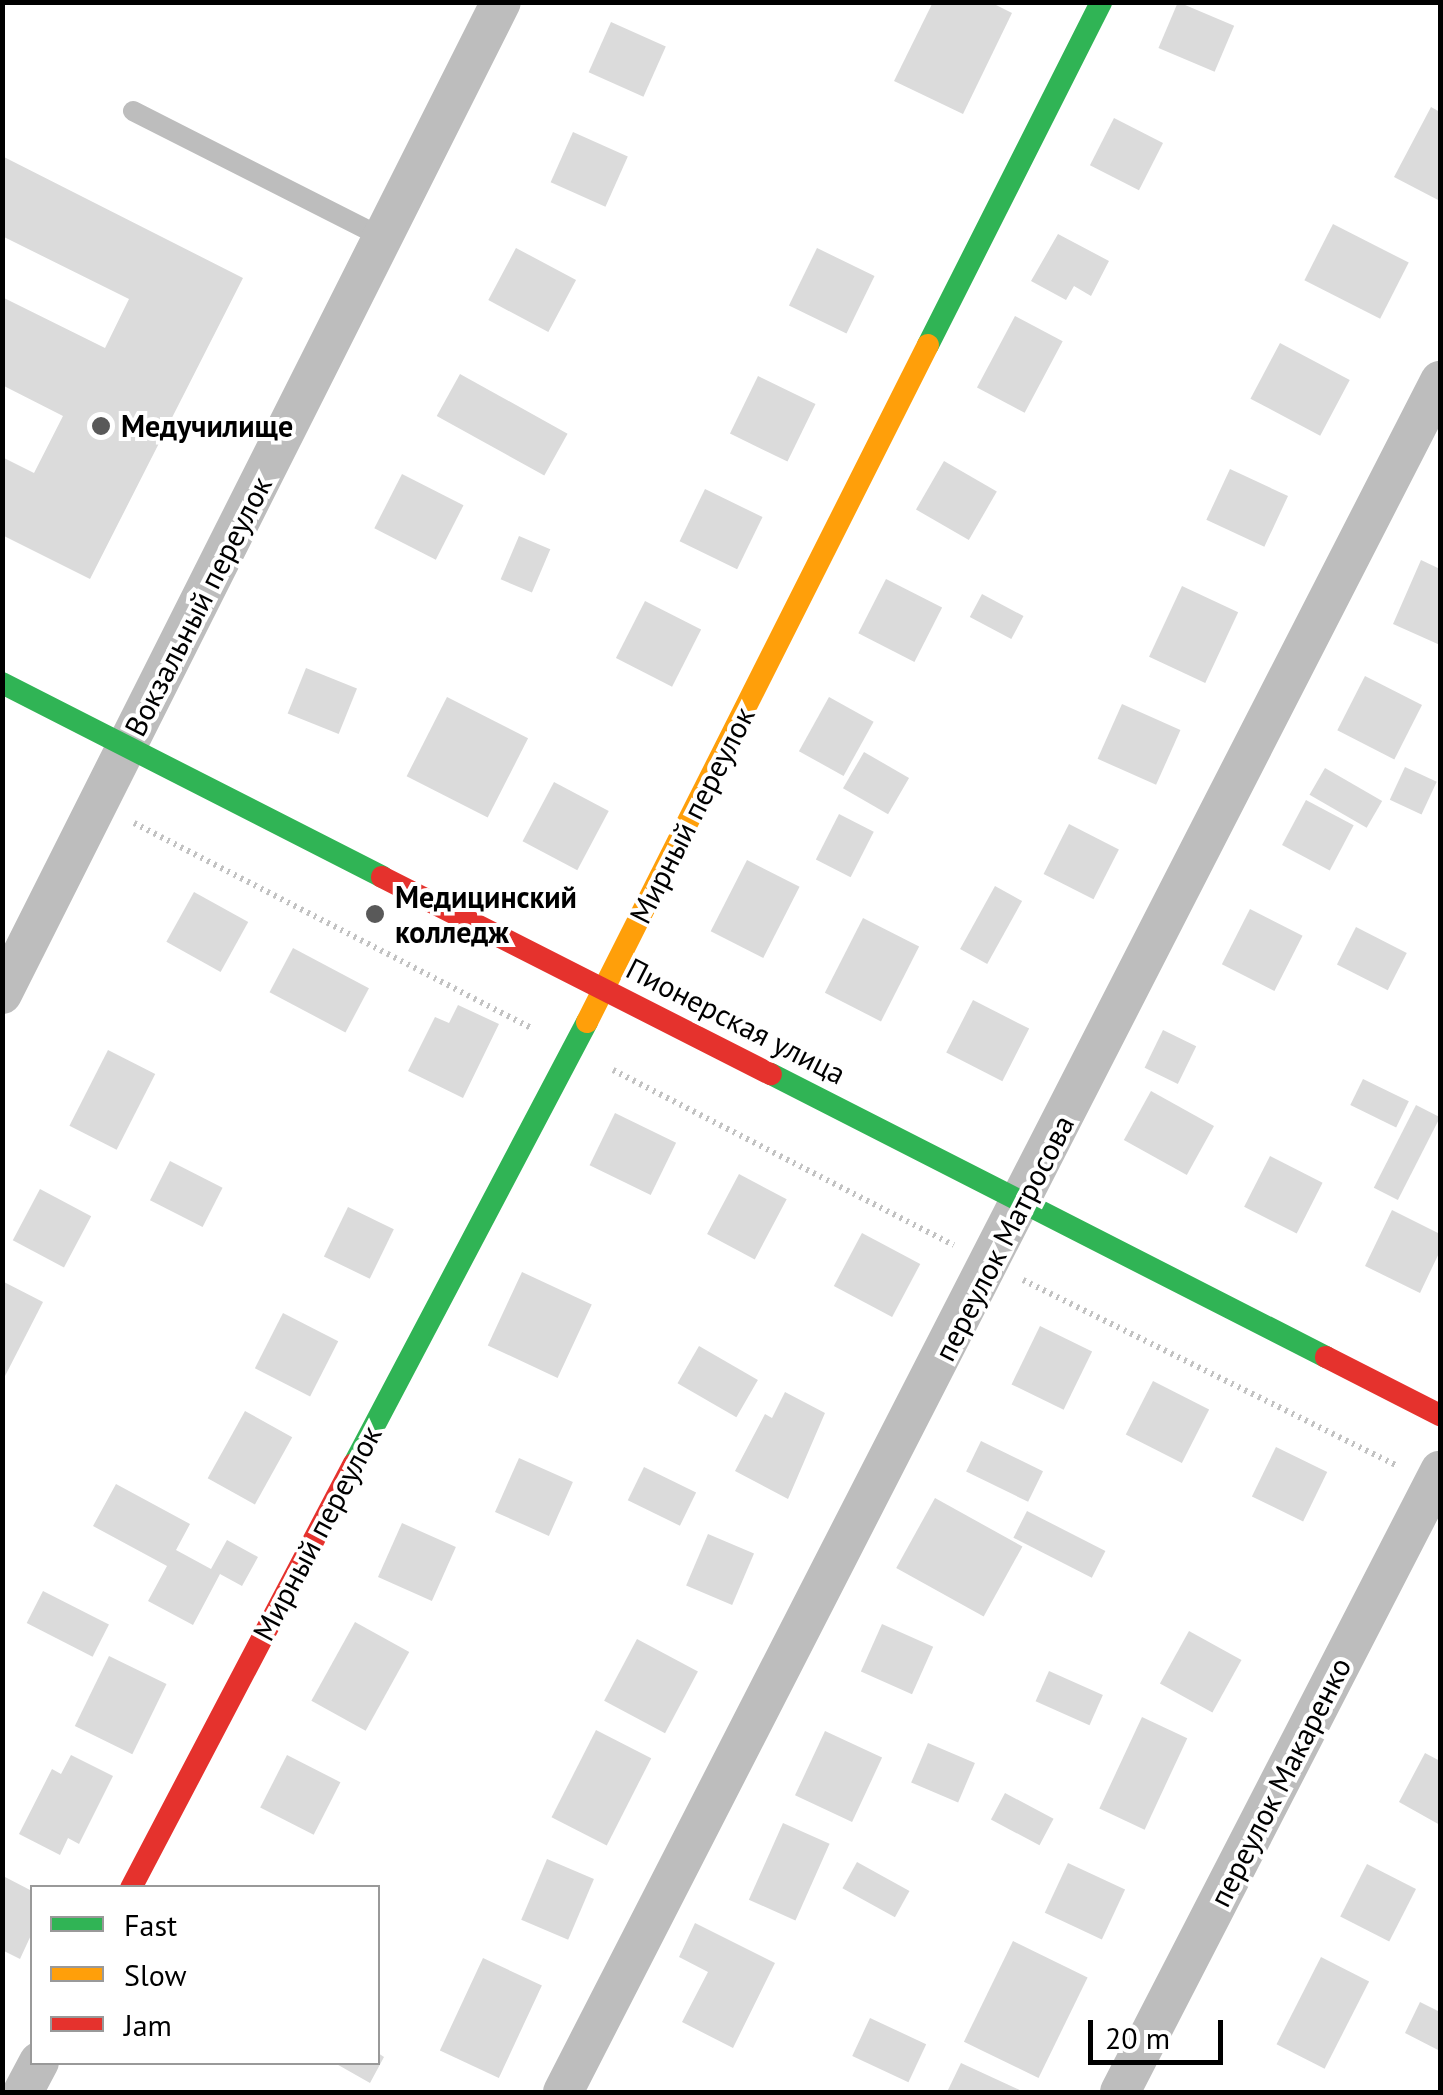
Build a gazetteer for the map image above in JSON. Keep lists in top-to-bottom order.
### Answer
{
  "streets": {
    "street": [
      "Вокзальный переулок",
      "Мирный переулок",
      "Пионерская улица",
      "переулок Матросова",
      "переулок Макаренко"
    ]
  },
  "crossings": [
    ["Вокзальный переулок", "Пионерская улица"],
    ["Мирный переулок", "Пионерская улица"],
    ["Пионерская улица", "переулок Матросова"]
  ],
  "places": ["Медучилище", "Медицинский колледж"],
  "legend": ["Fast", "Slow", "Jam"],
  "scale_bar": "20 m"
}
